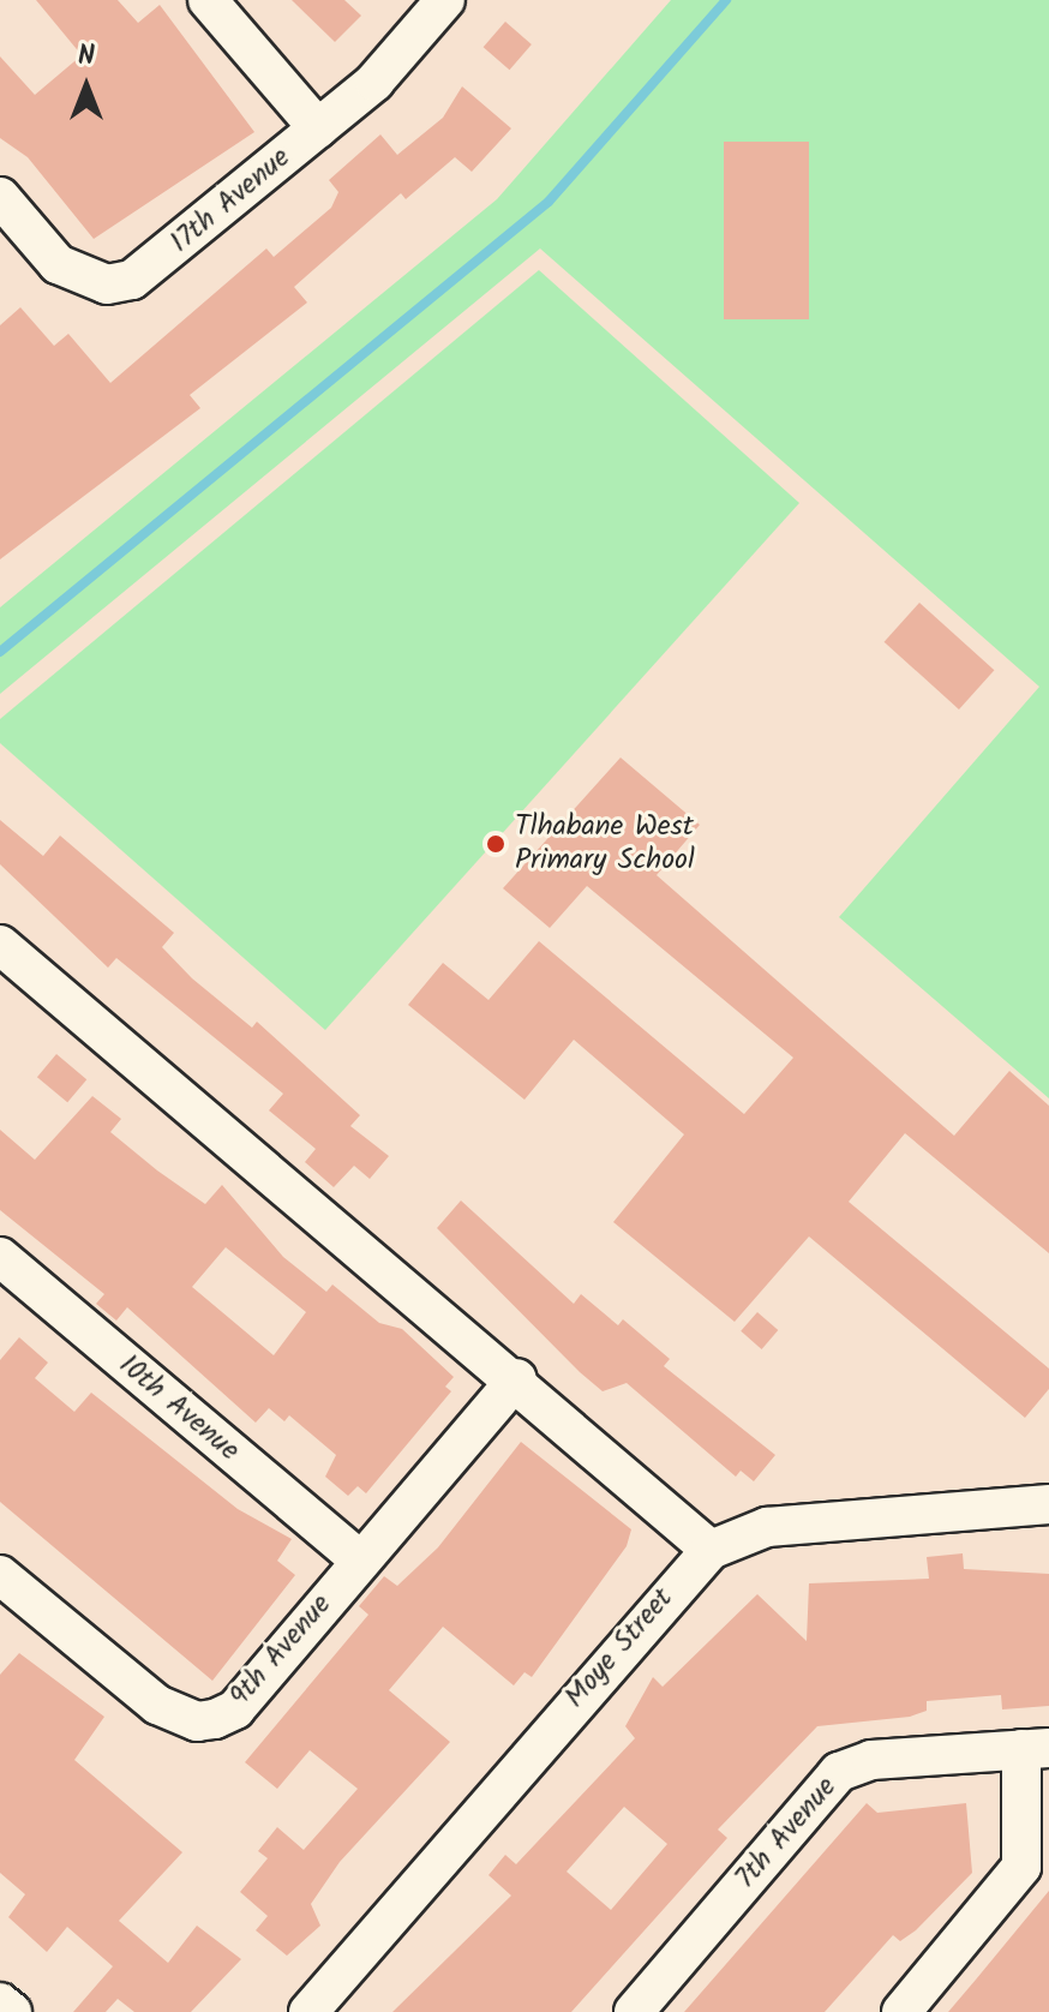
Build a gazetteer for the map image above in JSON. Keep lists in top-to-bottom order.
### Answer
{
  "streets": {
    "street": [
      "17th Avenue",
      "10th Avenue",
      "Moye Street",
      "9th Avenue",
      "7th Avenue"
    ]
  },
  "crossings": [
    ["10th Avenue", "9th Avenue"]
  ],
  "places": ["Tlhabane West Primary School"],
  "north": "top"
}
